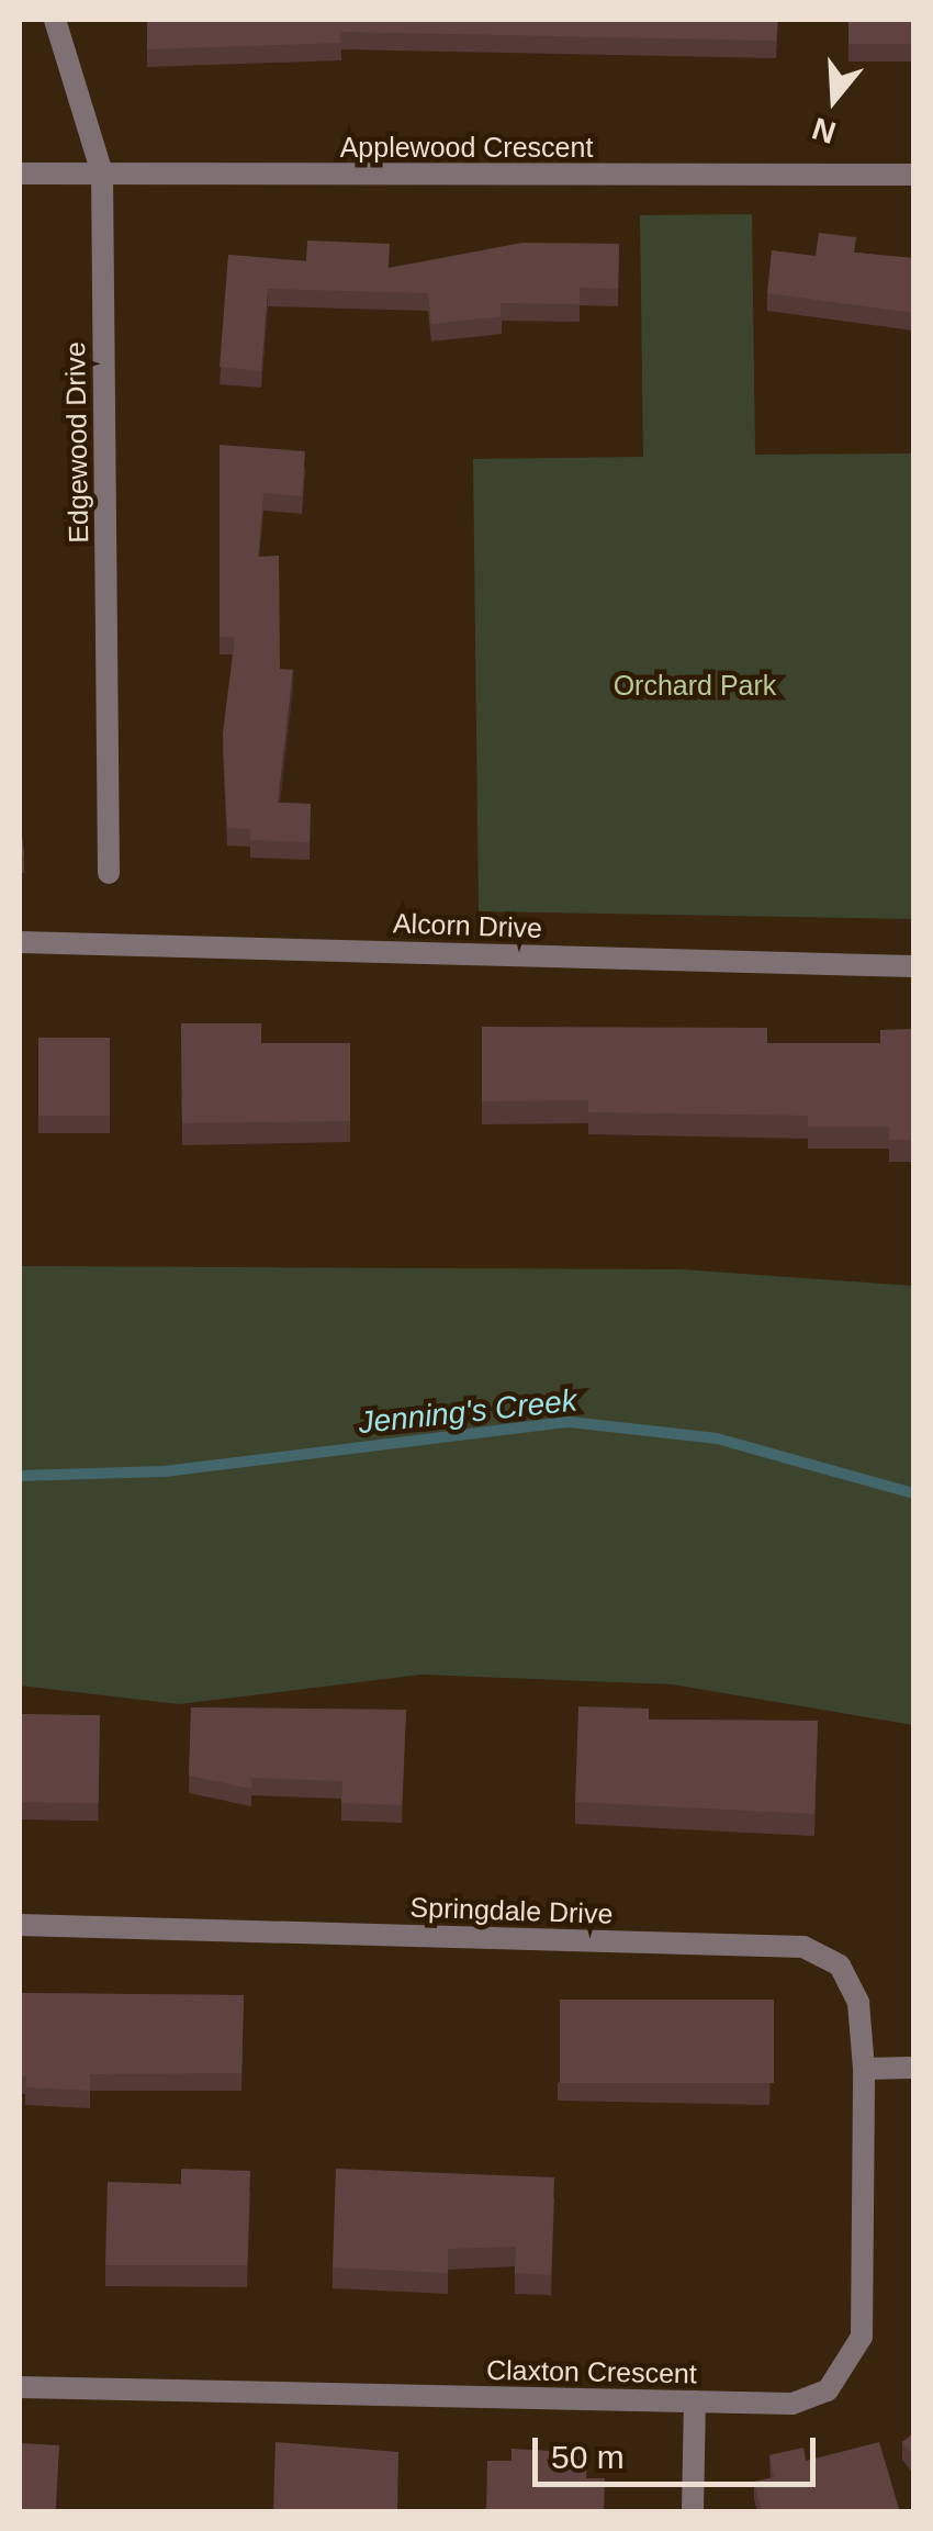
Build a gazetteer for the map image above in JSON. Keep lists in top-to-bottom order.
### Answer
{
  "streets": {
    "street": [
      "Applewood Crescent",
      "Edgewood Drive",
      "Alcorn Drive",
      "Springdale Drive",
      "Claxton Crescent"
    ]
  },
  "crossings": [
    ["Applewood Crescent", "Edgewood Drive"],
    ["Springdale Drive", "Claxton Crescent"]
  ],
  "water": ["Jenning's Creek"],
  "parks": ["Orchard Park"],
  "scale_bar": "50 m",
  "north": "bottom"
}
